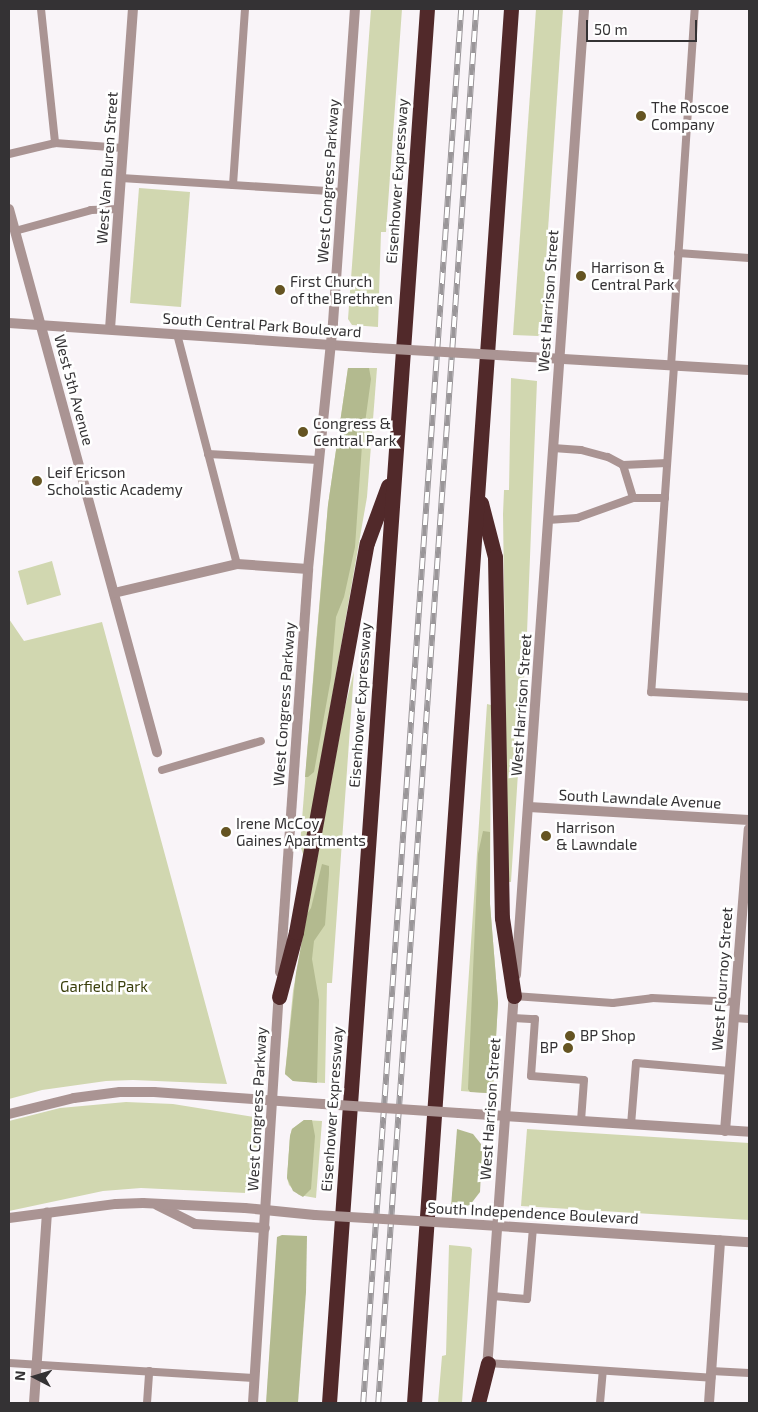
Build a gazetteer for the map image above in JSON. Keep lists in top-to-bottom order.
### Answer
{
  "streets": {
    "highway": ["Eisenhower Expressway"],
    "street": [
      "West Van Buren Street",
      "West Congress Parkway",
      "West Harrison Street",
      "South Central Park Boulevard",
      "West 5th Avenue",
      "South Lawndale Avenue",
      "West Flournoy Street",
      "South Independence Boulevard"
    ]
  },
  "crossings": [
    ["West Van Buren Street", "South Central Park Boulevard"],
    ["West Congress Parkway", "South Central Park Boulevard"],
    ["West Congress Parkway", "South Independence Boulevard"],
    ["West Harrison Street", "South Central Park Boulevard"],
    ["West Harrison Street", "South Lawndale Avenue"],
    ["West Harrison Street", "South Independence Boulevard"],
    ["South Central Park Boulevard", "West 5th Avenue"]
  ],
  "parks": ["Garfield Park"],
  "places": [
    "The Roscoe Company",
    "Harrison & Central Park",
    "First Church of the Brethren",
    "Congress & Central Park",
    "Leif Ericson Scholastic Academy",
    "Irene McCoy Gaines Apartments",
    "Harrison & Lawndale",
    "BP Shop",
    "BP"
  ],
  "scale_bar": "50 m",
  "north": "left"
}
